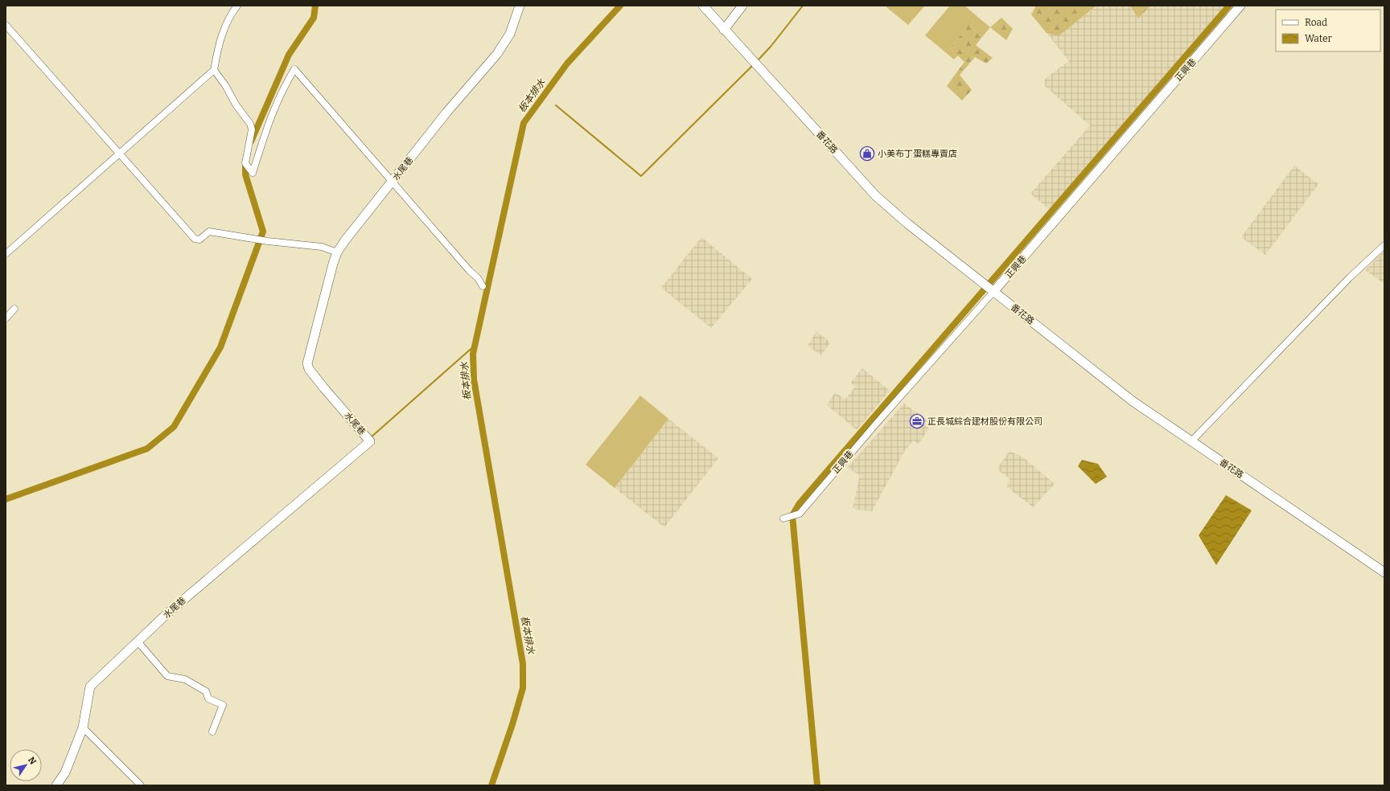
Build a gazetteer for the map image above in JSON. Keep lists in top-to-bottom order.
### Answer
{
  "streets": {
    "street": ["正興巷", "番花路", "水尾巷"]
  },
  "crossings": [
    ["正興巷", "番花路"]
  ],
  "water": ["板本排水"],
  "places": {
    "shop": ["小美布丁蛋糕專賣店"],
    "office": ["正長城綜合建材股份有限公司"]
  },
  "legend": ["Road", "Water"],
  "north": "top right"
}
